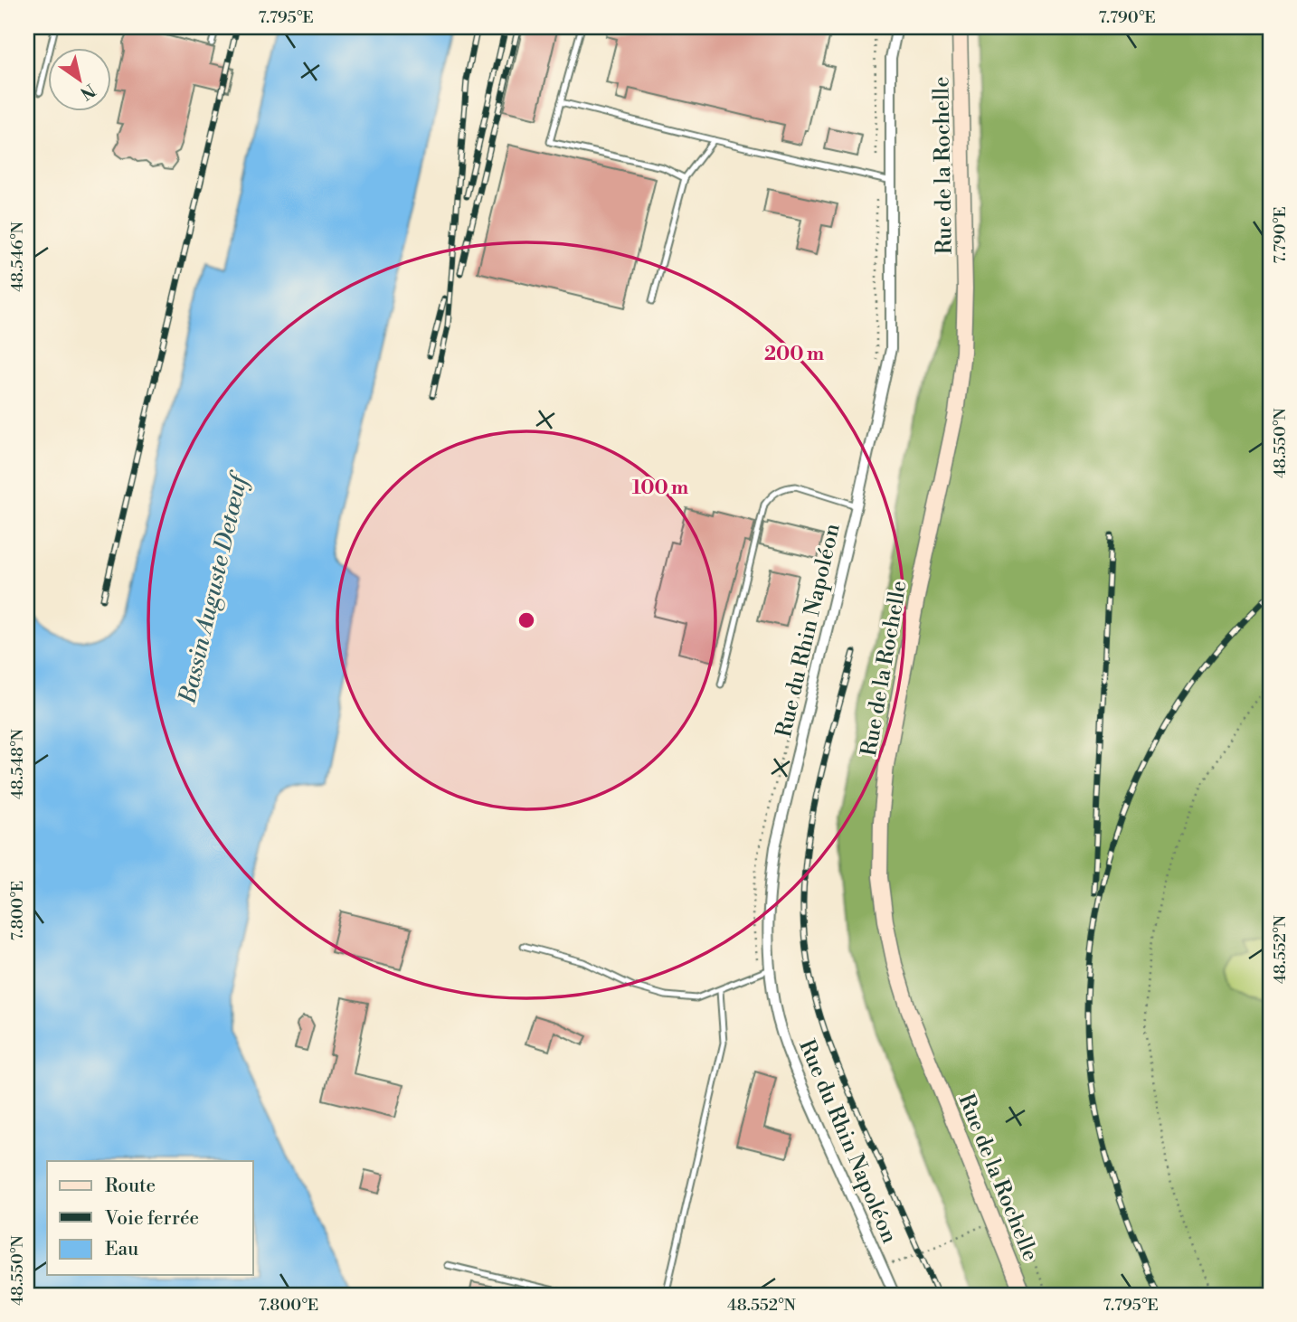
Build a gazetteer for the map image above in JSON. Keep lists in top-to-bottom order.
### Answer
{
  "streets": {
    "main road": ["Rue de la Rochelle"],
    "street": ["Rue du Rhin Napoléon"]
  },
  "water": ["Bassin Auguste Detœuf"],
  "legend": ["Route", "Voie ferrée", "Eau"],
  "north": "bottom right",
  "coordinates": [
    "7.795°E",
    "7.790°E",
    "48.546°N",
    "48.550°N",
    "48.548°N",
    "7.800°E",
    "48.552°N"
  ],
  "rings": ["200 m", "100 m"]
}
